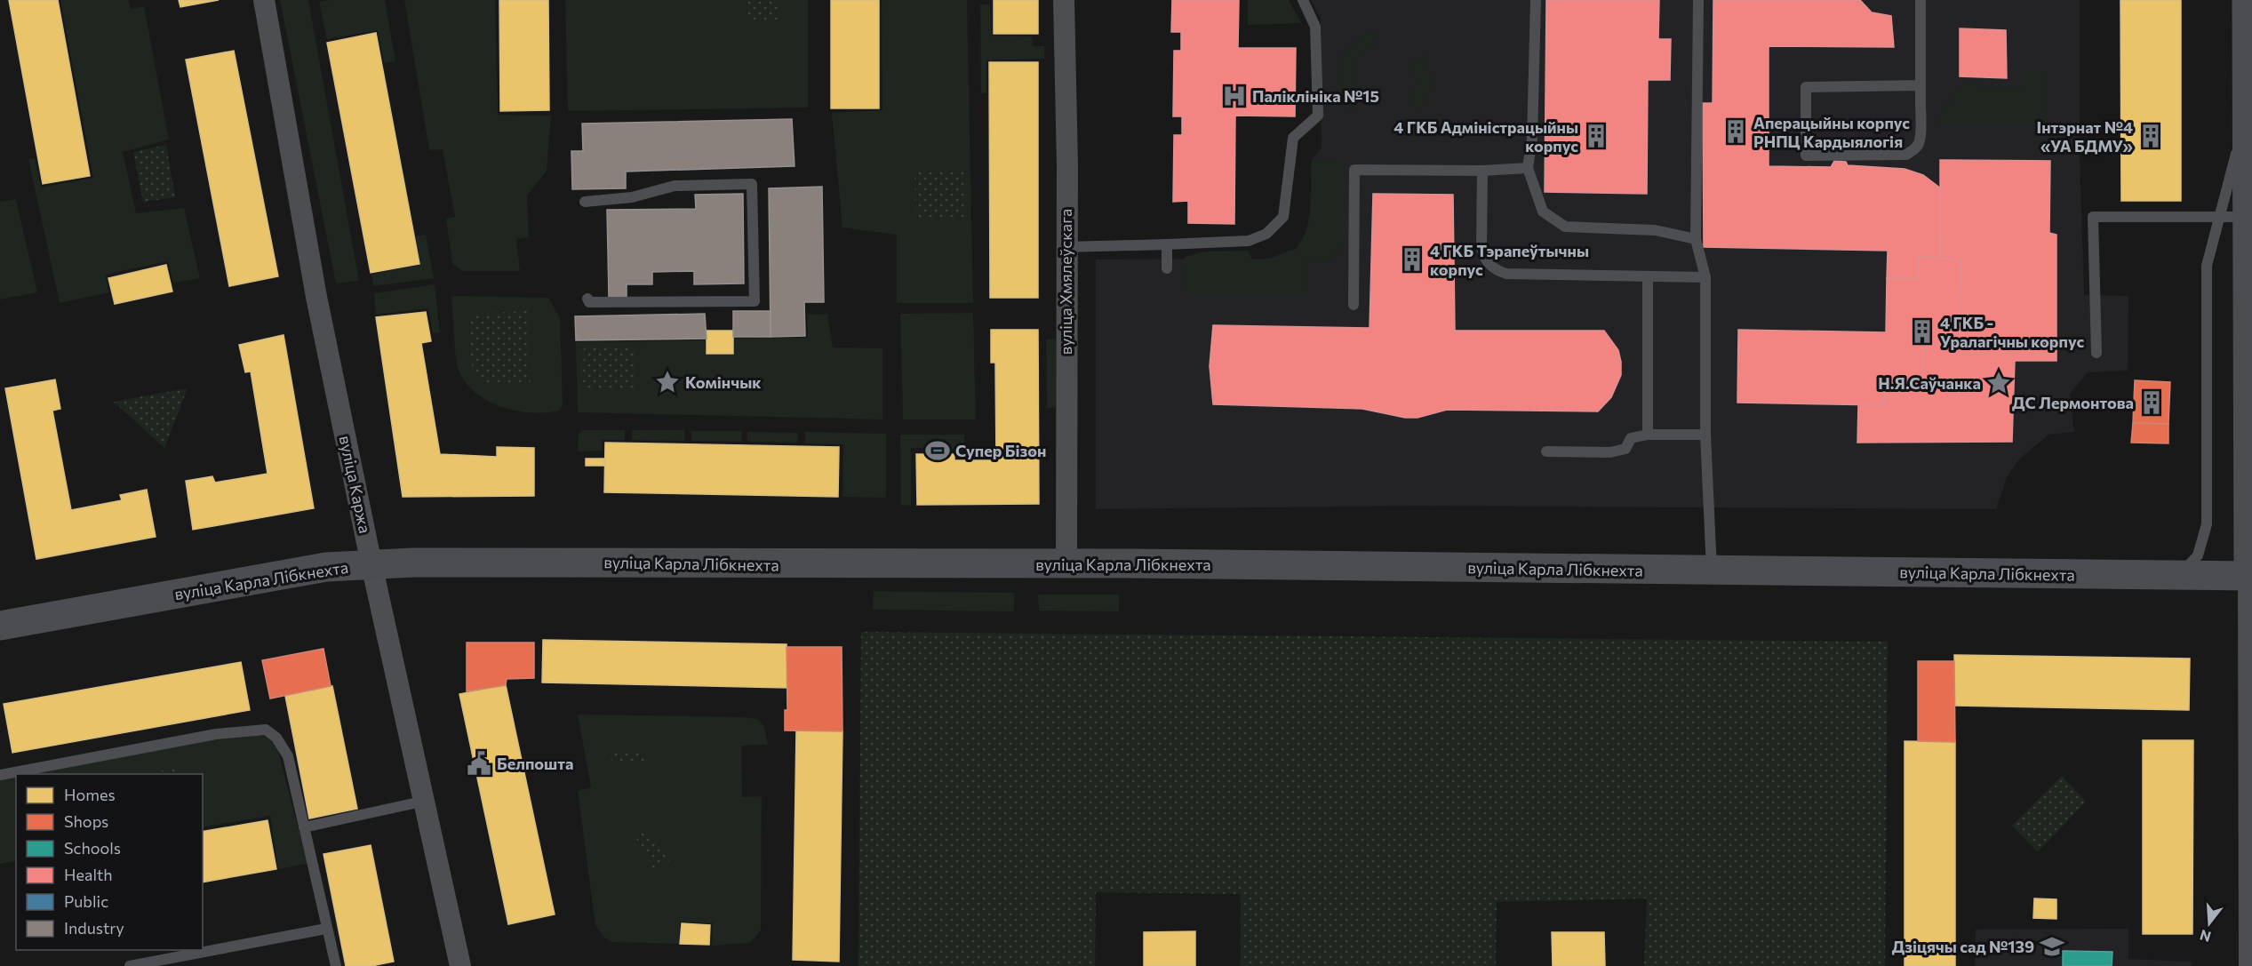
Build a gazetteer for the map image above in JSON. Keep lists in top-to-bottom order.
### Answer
{
  "streets": {
    "main road": ["вуліца Карла Лібкнехта"],
    "street": ["вуліца Хмялеўскага", "вуліца Каржа"]
  },
  "crossings": [
    ["вуліца Хмялеўскага", "вуліца Карла Лібкнехта"],
    ["вуліца Каржа", "вуліца Карла Лібкнехта"]
  ],
  "places": {
    "hospital": ["Паліклініка №15"],
    "building": [
      "Аперацыйны корпус РНПЦ Кардыялогія",
      "4 ГКБ Адміністрацыйны корпус",
      "Інтэрнат №4 «УА БДМУ»",
      "4 ГКБ Тэрапеўтычны корпус",
      "4 ГКБ - Уралагічны корпус",
      "ДС Лермонтова"
    ],
    "place": ["Комінчык", "Н.Я.Саўчанка"],
    "sports": ["Супер Бізон"],
    "public building": ["Белпошта"],
    "school or university": ["Дзіцячы сад №139"]
  },
  "legend": [
    "Homes",
    "Shops",
    "Schools",
    "Health",
    "Public",
    "Industry"
  ],
  "north": "bottom"
}
